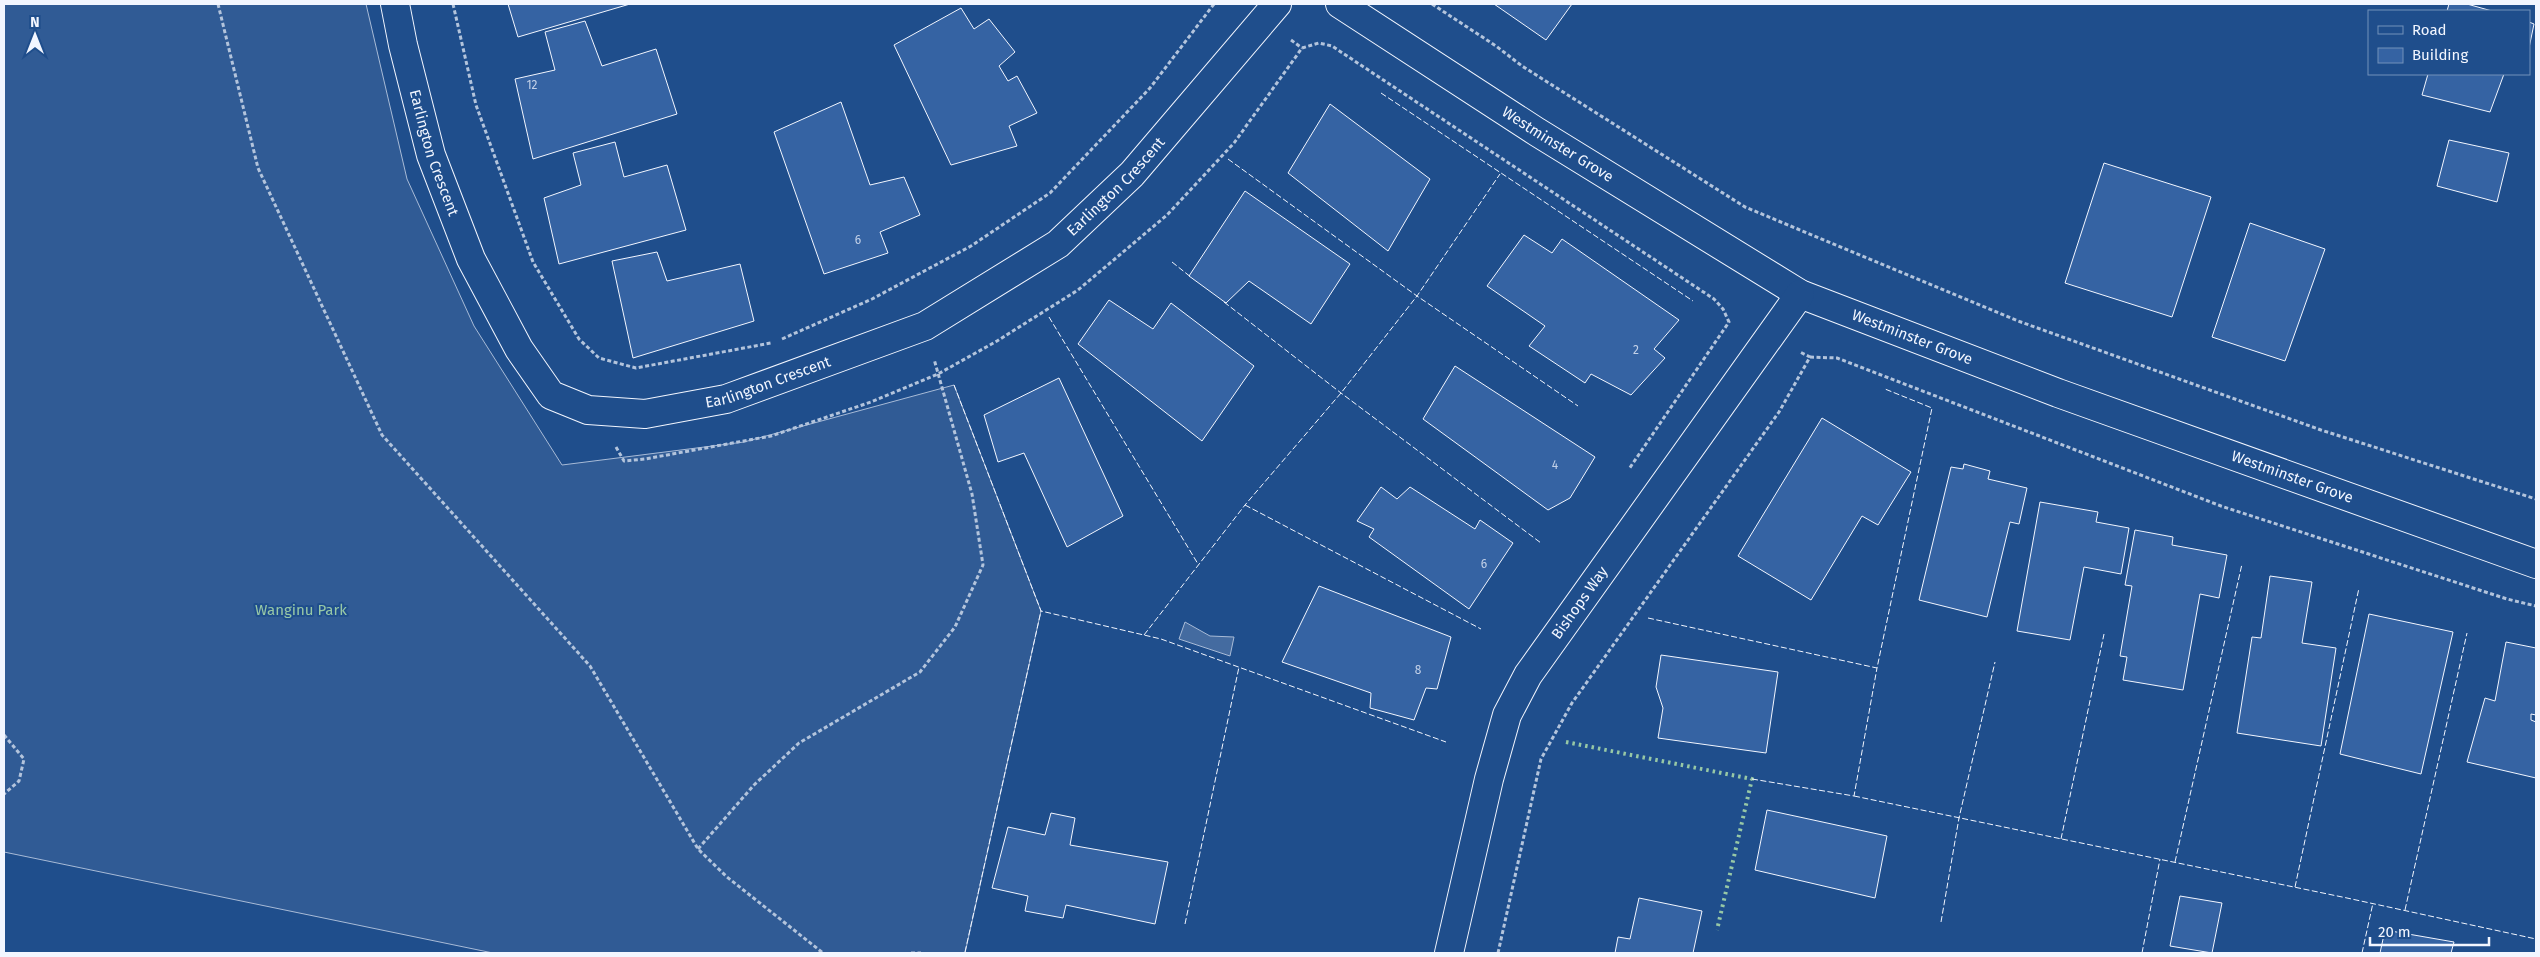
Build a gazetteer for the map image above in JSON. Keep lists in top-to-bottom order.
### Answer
{
  "streets": {
    "street": ["Westminster Grove", "Earlington Crescent", "Bishops Way"]
  },
  "crossings": [
    ["Westminster Grove", "Bishops Way"]
  ],
  "parks": ["Wanginu Park"],
  "house_numbers": [
    "12",
    "6",
    "2",
    "4",
    "6",
    "8"
  ],
  "legend": ["Road", "Building"],
  "scale_bar": "20 m",
  "north": "top"
}
